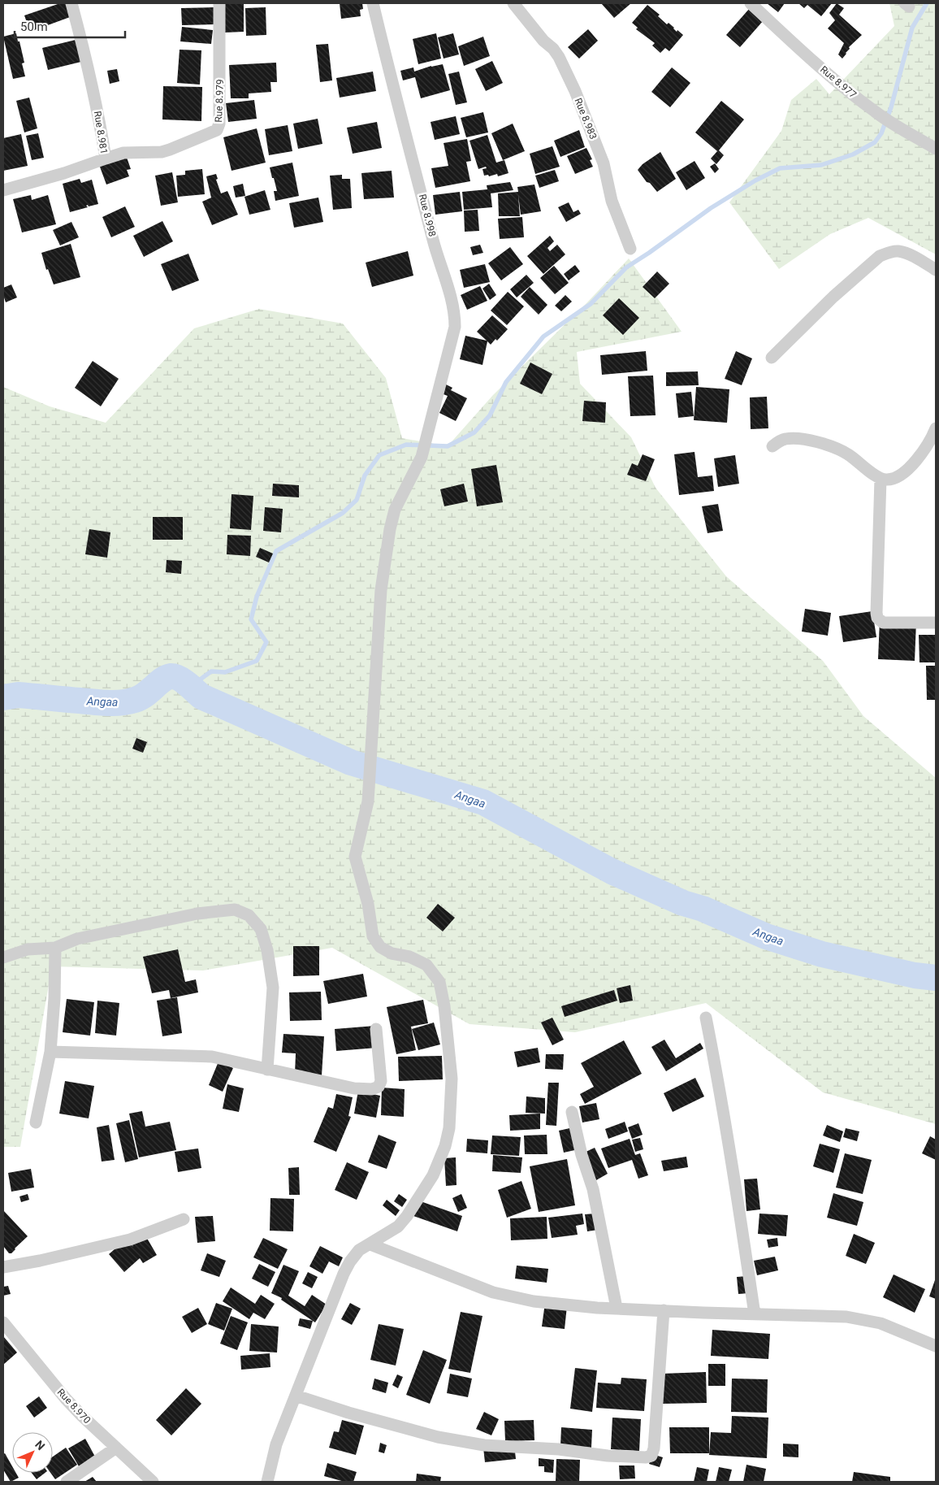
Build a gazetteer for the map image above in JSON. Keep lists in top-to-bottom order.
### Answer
{
  "streets": {
    "street": [
      "Rue 8.977",
      "Rue 8.979",
      "Rue 8.983",
      "Rue 8.981",
      "Rue 8.998",
      "Rue 8.970"
    ]
  },
  "crossings": [
    ["Rue 8.979", "Rue 8.981"]
  ],
  "water": ["Angaa"],
  "scale_bar": "50 m",
  "north": "top right"
}
